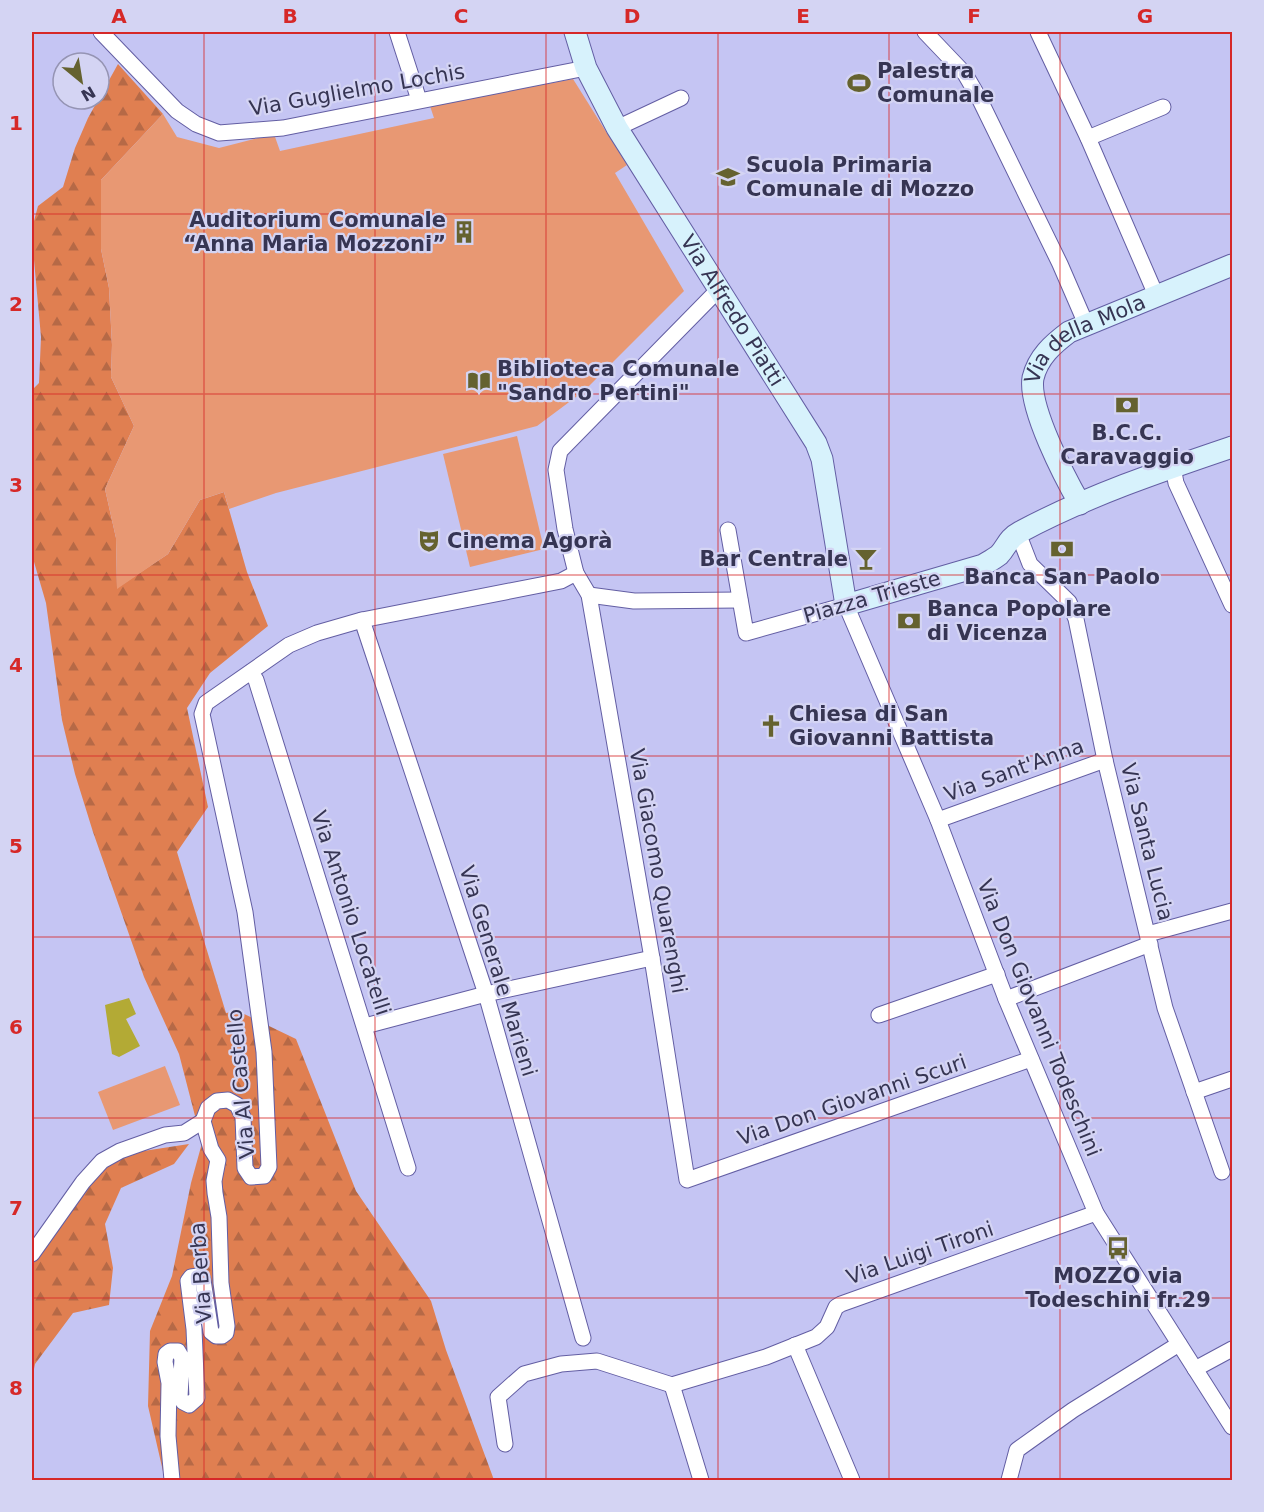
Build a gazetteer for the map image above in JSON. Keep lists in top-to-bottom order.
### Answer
{
  "streets": {
    "street": [
      "Via Guglielmo Lochis",
      "Via Alfredo Piatti",
      "Via della Mola",
      "Piazza Trieste",
      "Via Sant'Anna",
      "Via Santa Lucia",
      "Via Giacomo Quarenghi",
      "Via Antonio Locatelli",
      "Via Generale Marieni",
      "Via Don Giovanni Todeschini",
      "Via Al Castello",
      "Via Don Giovanni Scuri",
      "Via Luigi Tironi",
      "Via Berba"
    ]
  },
  "crossings": [
    ["Via Guglielmo Lochis", "Via Alfredo Piatti"],
    ["Via Alfredo Piatti", "Piazza Trieste"],
    ["Via Alfredo Piatti", "Via Giacomo Quarenghi"],
    ["Via Alfredo Piatti", "Via Don Giovanni Todeschini"],
    ["Piazza Trieste", "Via Santa Lucia"],
    ["Piazza Trieste", "Via Don Giovanni Todeschini"],
    ["Via Sant'Anna", "Via Santa Lucia"],
    ["Via Sant'Anna", "Via Don Giovanni Todeschini"],
    ["Via Giacomo Quarenghi", "Via Don Giovanni Scuri"],
    ["Via Antonio Locatelli", "Via Al Castello"],
    ["Via Don Giovanni Todeschini", "Via Don Giovanni Scuri"],
    ["Via Don Giovanni Todeschini", "Via Luigi Tironi"],
    ["Via Al Castello", "Via Berba"]
  ],
  "places": {
    "sports": ["Palestra Comunale"],
    "school or university": ["Scuola Primaria Comunale di Mozzo"],
    "building": ["Auditorium Comunale “Anna Maria Mozzoni”"],
    "library": ["Biblioteca Comunale \"Sandro Pertini\""],
    "bank": ["B.C.C. Caravaggio", "Banca San Paolo", "Banca Popolare di Vicenza"],
    "theatre": ["Cinema Agorà"],
    "bar": ["Bar Centrale"],
    "church": ["Chiesa di San Giovanni Battista"],
    "bus stop": ["MOZZO via Todeschini fr.29"]
  },
  "north": "bottom right",
  "grid": {
    "columns": [
      "A",
      "B",
      "C",
      "D",
      "E",
      "F",
      "G"
    ],
    "rows": [
      "1",
      "2",
      "3",
      "4",
      "5",
      "6",
      "7",
      "8"
    ]
  }
}
